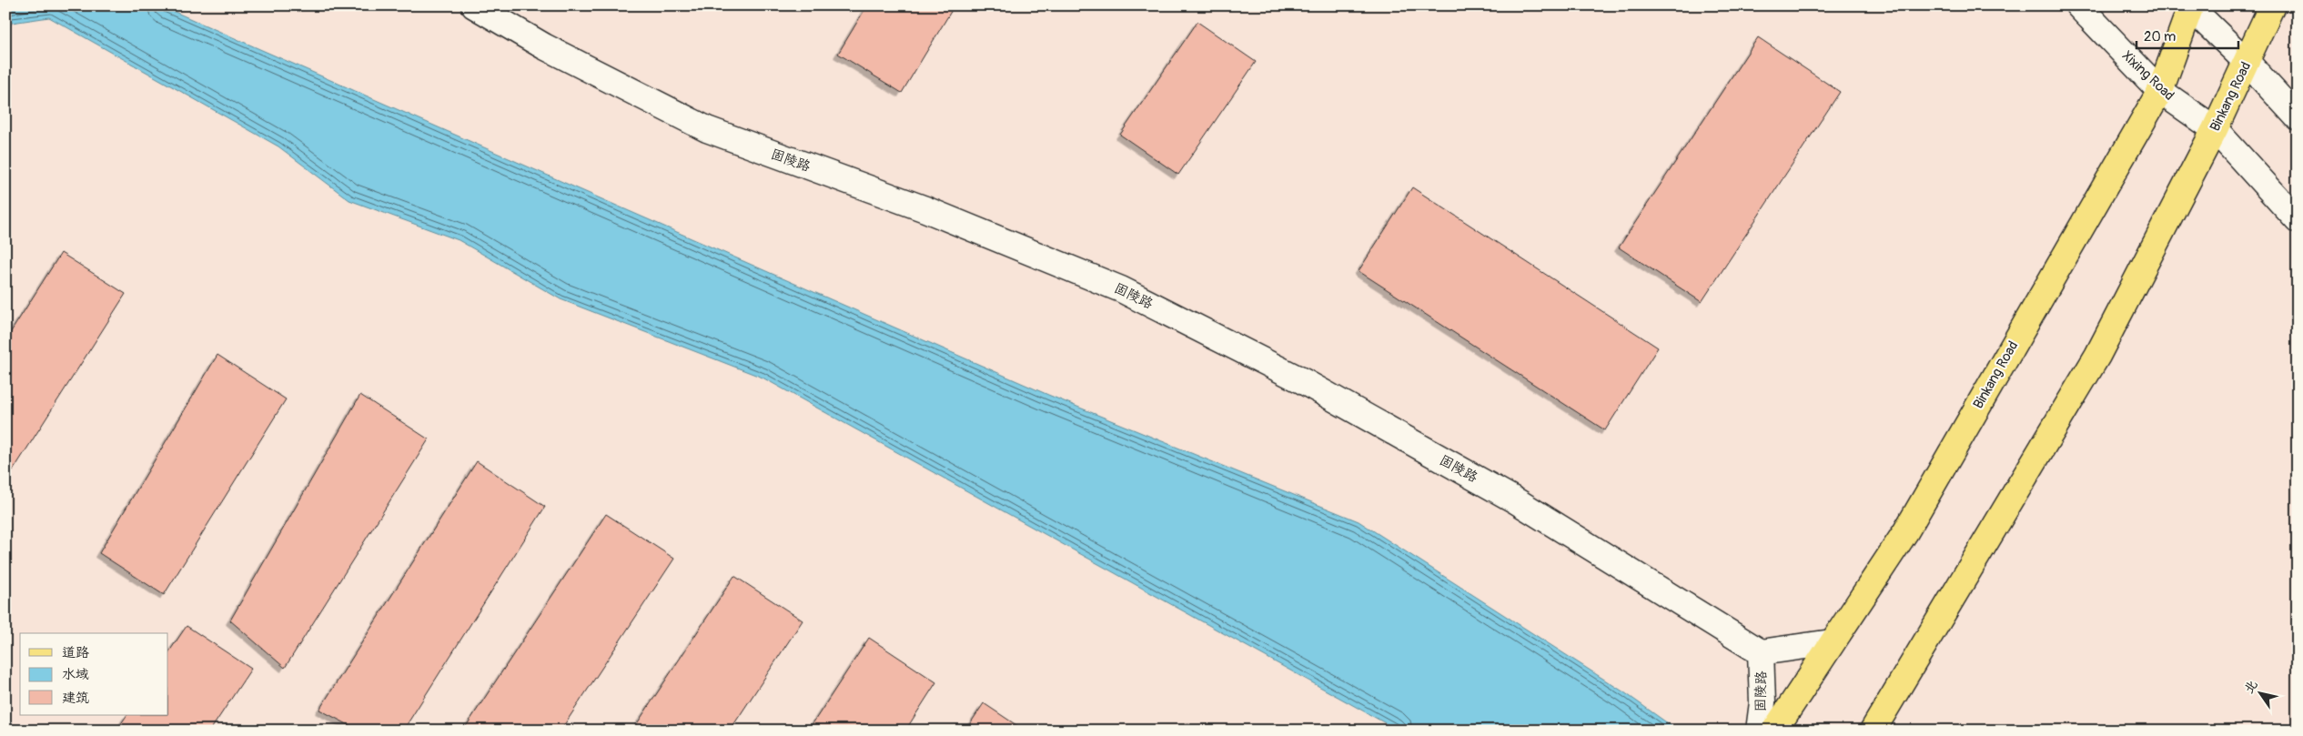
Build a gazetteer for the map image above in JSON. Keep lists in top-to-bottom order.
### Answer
{
  "streets": {
    "main road": ["Binkang Road"],
    "street": ["Xixing Road", "固陵路"]
  },
  "crossings": [
    ["Xixing Road", "Binkang Road"],
    ["Binkang Road", "固陵路"]
  ],
  "legend": ["道路", "水域", "建筑"],
  "scale_bar": "20 m",
  "north": "top left"
}
